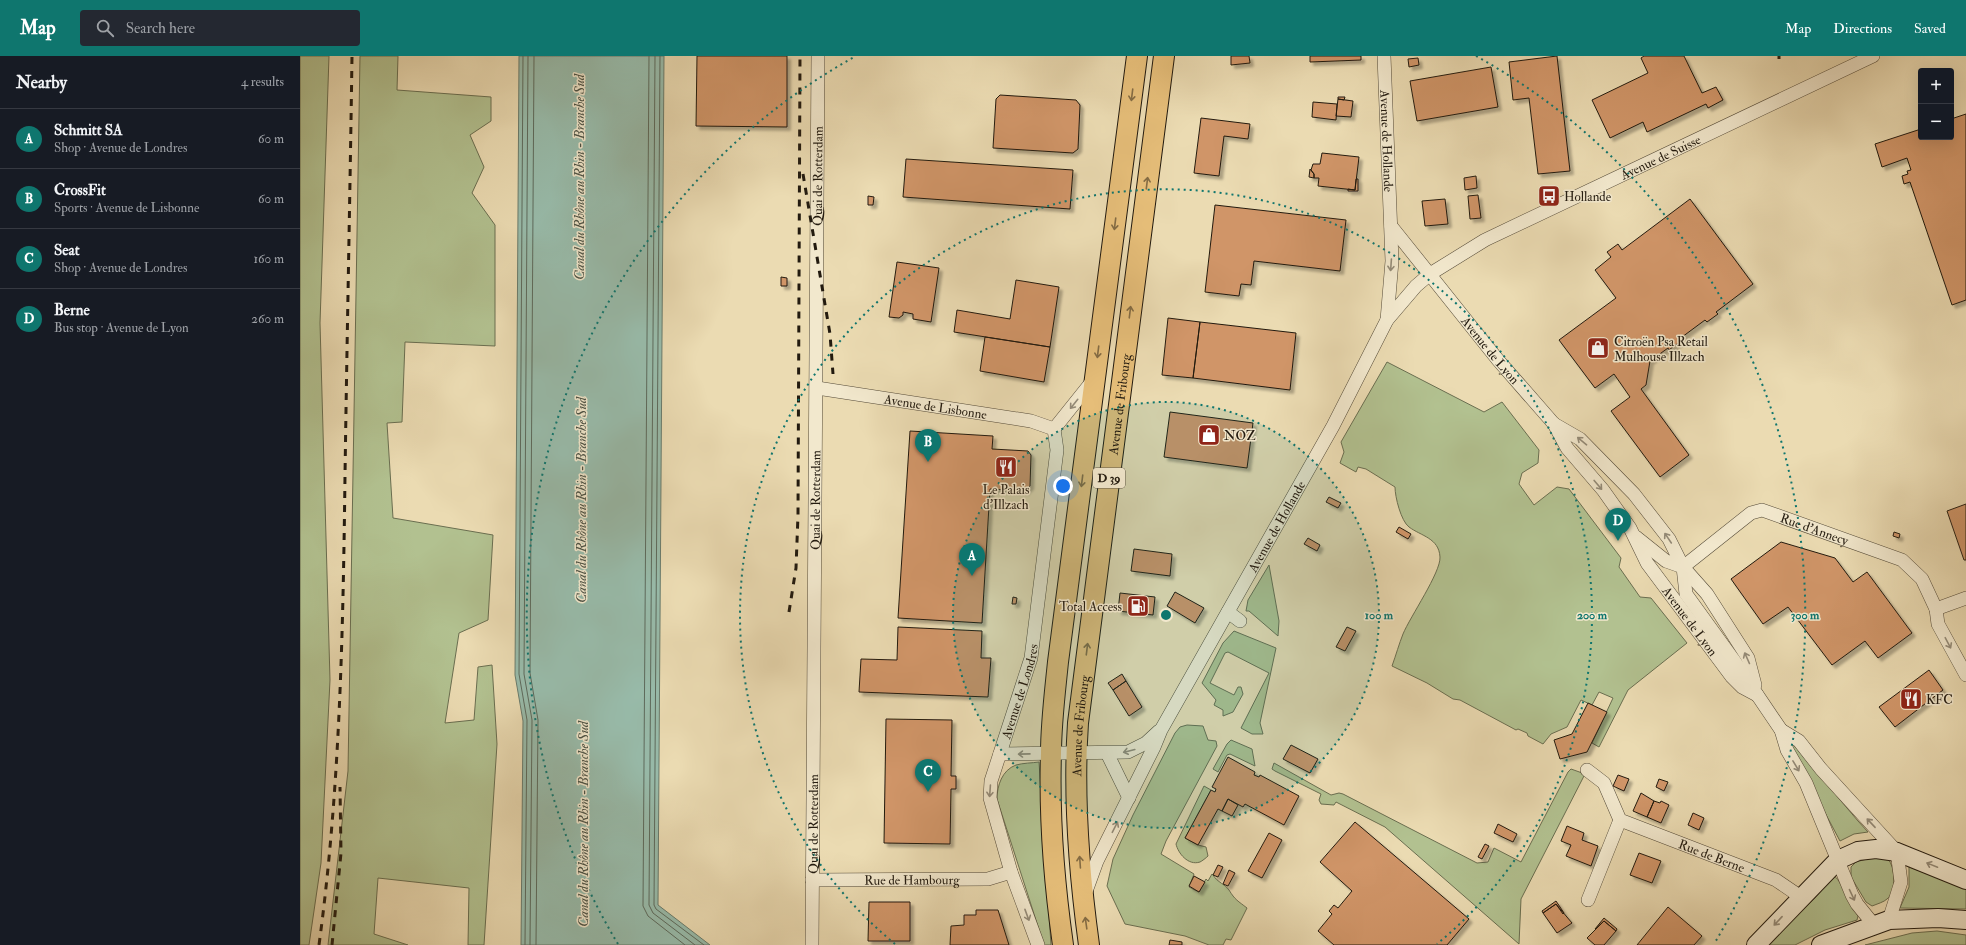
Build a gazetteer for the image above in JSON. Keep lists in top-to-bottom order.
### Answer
{
  "streets": {
    "main road": ["Avenue de Fribourg", "D 39"],
    "street": [
      "Avenue de Hollande",
      "Avenue de Suisse",
      "Quai de Rotterdam",
      "Avenue de Lyon",
      "Avenue de Lisbonne",
      "Rue d'Annecy",
      "Avenue de Londres",
      "Rue de Berne",
      "Rue de Hambourg"
    ]
  },
  "crossings": [
    ["Avenue de Hollande", "Avenue de Suisse"],
    ["Avenue de Hollande", "Avenue de Lyon"],
    ["Avenue de Hollande", "Avenue de Fribourg"],
    ["Avenue de Hollande", "Avenue de Londres"],
    ["Avenue de Suisse", "Avenue de Lyon"],
    ["Quai de Rotterdam", "Avenue de Lisbonne"],
    ["Quai de Rotterdam", "Rue de Hambourg"],
    ["Avenue de Lyon", "Rue d'Annecy"],
    ["Avenue de Lisbonne", "Avenue de Londres"],
    ["Avenue de Londres", "Rue de Hambourg"]
  ],
  "one_way": ["Avenue de Londres"],
  "water": ["Canal du Rhône au Rhin - Branche Sud"],
  "places": {
    "bus stop": ["Hollande"],
    "shop": ["Citroën Psa Retail Mulhouse Illzach", "NOZ"],
    "restaurant": ["Le Palais d'Illzach", "KFC"],
    "fuel station": ["Total Access"]
  },
  "page": {
    "header": "Map",
    "search": "Search here",
    "nav": ["Map", "Directions", "Saved"],
    "heading": ["Nearby", "4 results"],
    "map_buttons": ["+", "−"],
    "list": [
      {
        "mark": "A",
        "name": "Schmitt SA",
        "note": "Shop · Avenue de Londres",
        "value": "60 m"
      },
      {
        "mark": "B",
        "name": "CrossFit",
        "note": "Sports · Avenue de Lisbonne",
        "value": "60 m"
      },
      {
        "mark": "C",
        "name": "Seat",
        "note": "Shop · Avenue de Londres",
        "value": "160 m"
      },
      {
        "mark": "D",
        "name": "Berne",
        "note": "Bus stop · Avenue de Lyon",
        "value": "260 m"
      }
    ],
    "pins": [
      "B",
      "D",
      "A",
      "C"
    ]
  },
  "rings": ["100 m", "200 m", "300 m"]
}
